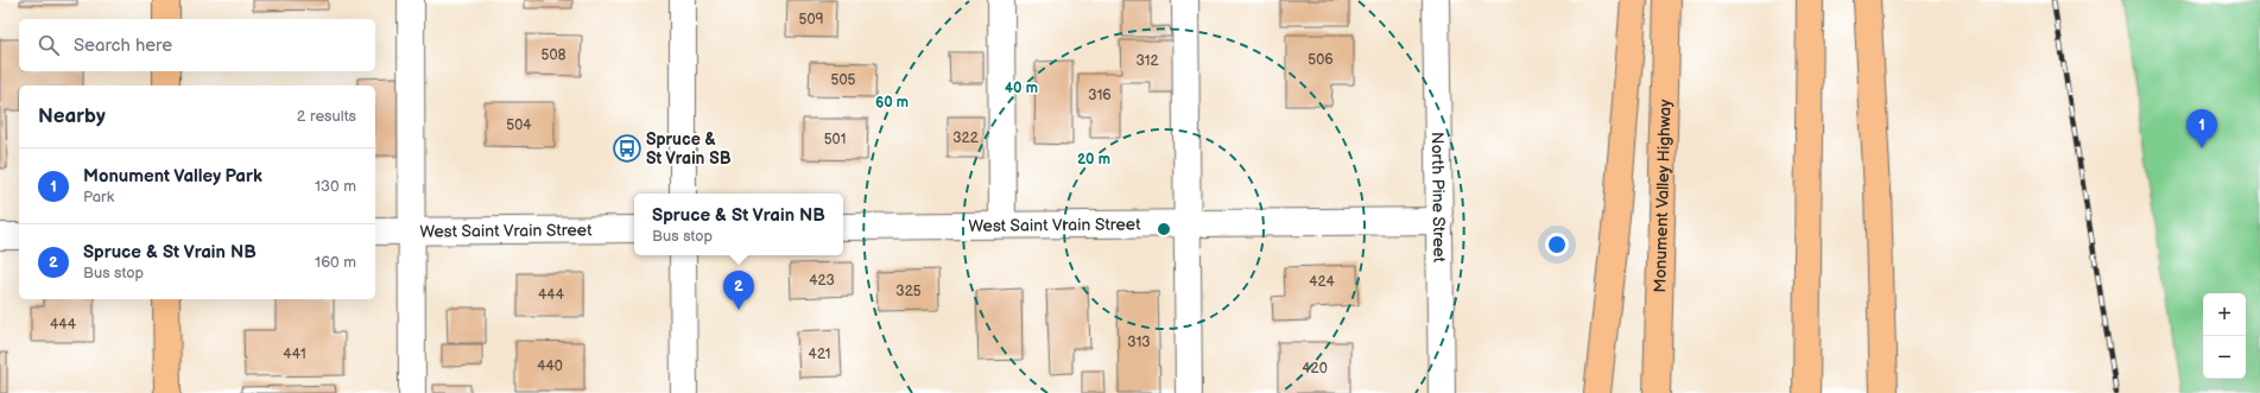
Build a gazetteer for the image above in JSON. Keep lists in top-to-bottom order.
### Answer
{
  "streets": {
    "main road": ["Monument Valley Highway"],
    "street": ["North Pine Street", "West Saint Vrain Street"]
  },
  "crossings": [
    ["North Pine Street", "West Saint Vrain Street"]
  ],
  "places": {
    "bus stop": ["Spruce & St Vrain SB"]
  },
  "house_numbers": [
    "509",
    "508",
    "506",
    "312",
    "505",
    "316",
    "504",
    "322",
    "501",
    "423",
    "424",
    "325",
    "444",
    "444",
    "313",
    "441",
    "421",
    "440",
    "420"
  ],
  "page": {
    "search": "Search here",
    "heading": ["Nearby", "2 results"],
    "pins": ["1", "2"],
    "list": [
      {
        "mark": "1",
        "name": "Monument Valley Park",
        "note": "Park",
        "value": "130 m"
      },
      {
        "mark": "2",
        "name": "Spruce & St Vrain NB",
        "note": "Bus stop",
        "value": "160 m"
      }
    ],
    "popup": ["Spruce & St Vrain NB", "Bus stop"],
    "map_buttons": ["+", "−"]
  },
  "rings": ["40 m", "60 m", "20 m"]
}
